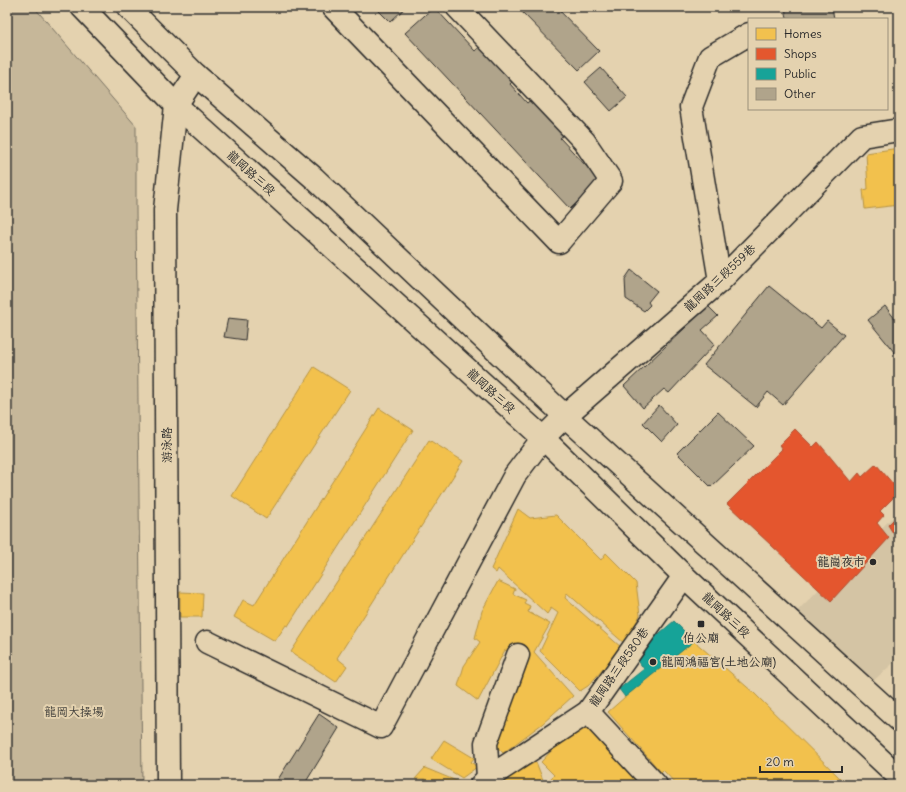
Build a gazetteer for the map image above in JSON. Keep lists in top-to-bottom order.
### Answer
{
  "streets": {
    "main road": [
      "龍岡路三段",
      "龍岡路三段559巷",
      "游泳路",
      "龍岡路三段580巷"
    ]
  },
  "crossings": [
    ["龍岡路三段", "龍岡路三段559巷"],
    ["龍岡路三段", "游泳路"],
    ["龍岡路三段", "龍岡路三段580巷"]
  ],
  "parks": ["龍岡大操場"],
  "places": {
    "other": ["龍崗夜市", "龍岡鴻福宮(土地公廟)"],
    "transit": ["伯公廟"]
  },
  "legend": [
    "Homes",
    "Shops",
    "Public",
    "Other"
  ],
  "scale_bar": "20 m"
}
